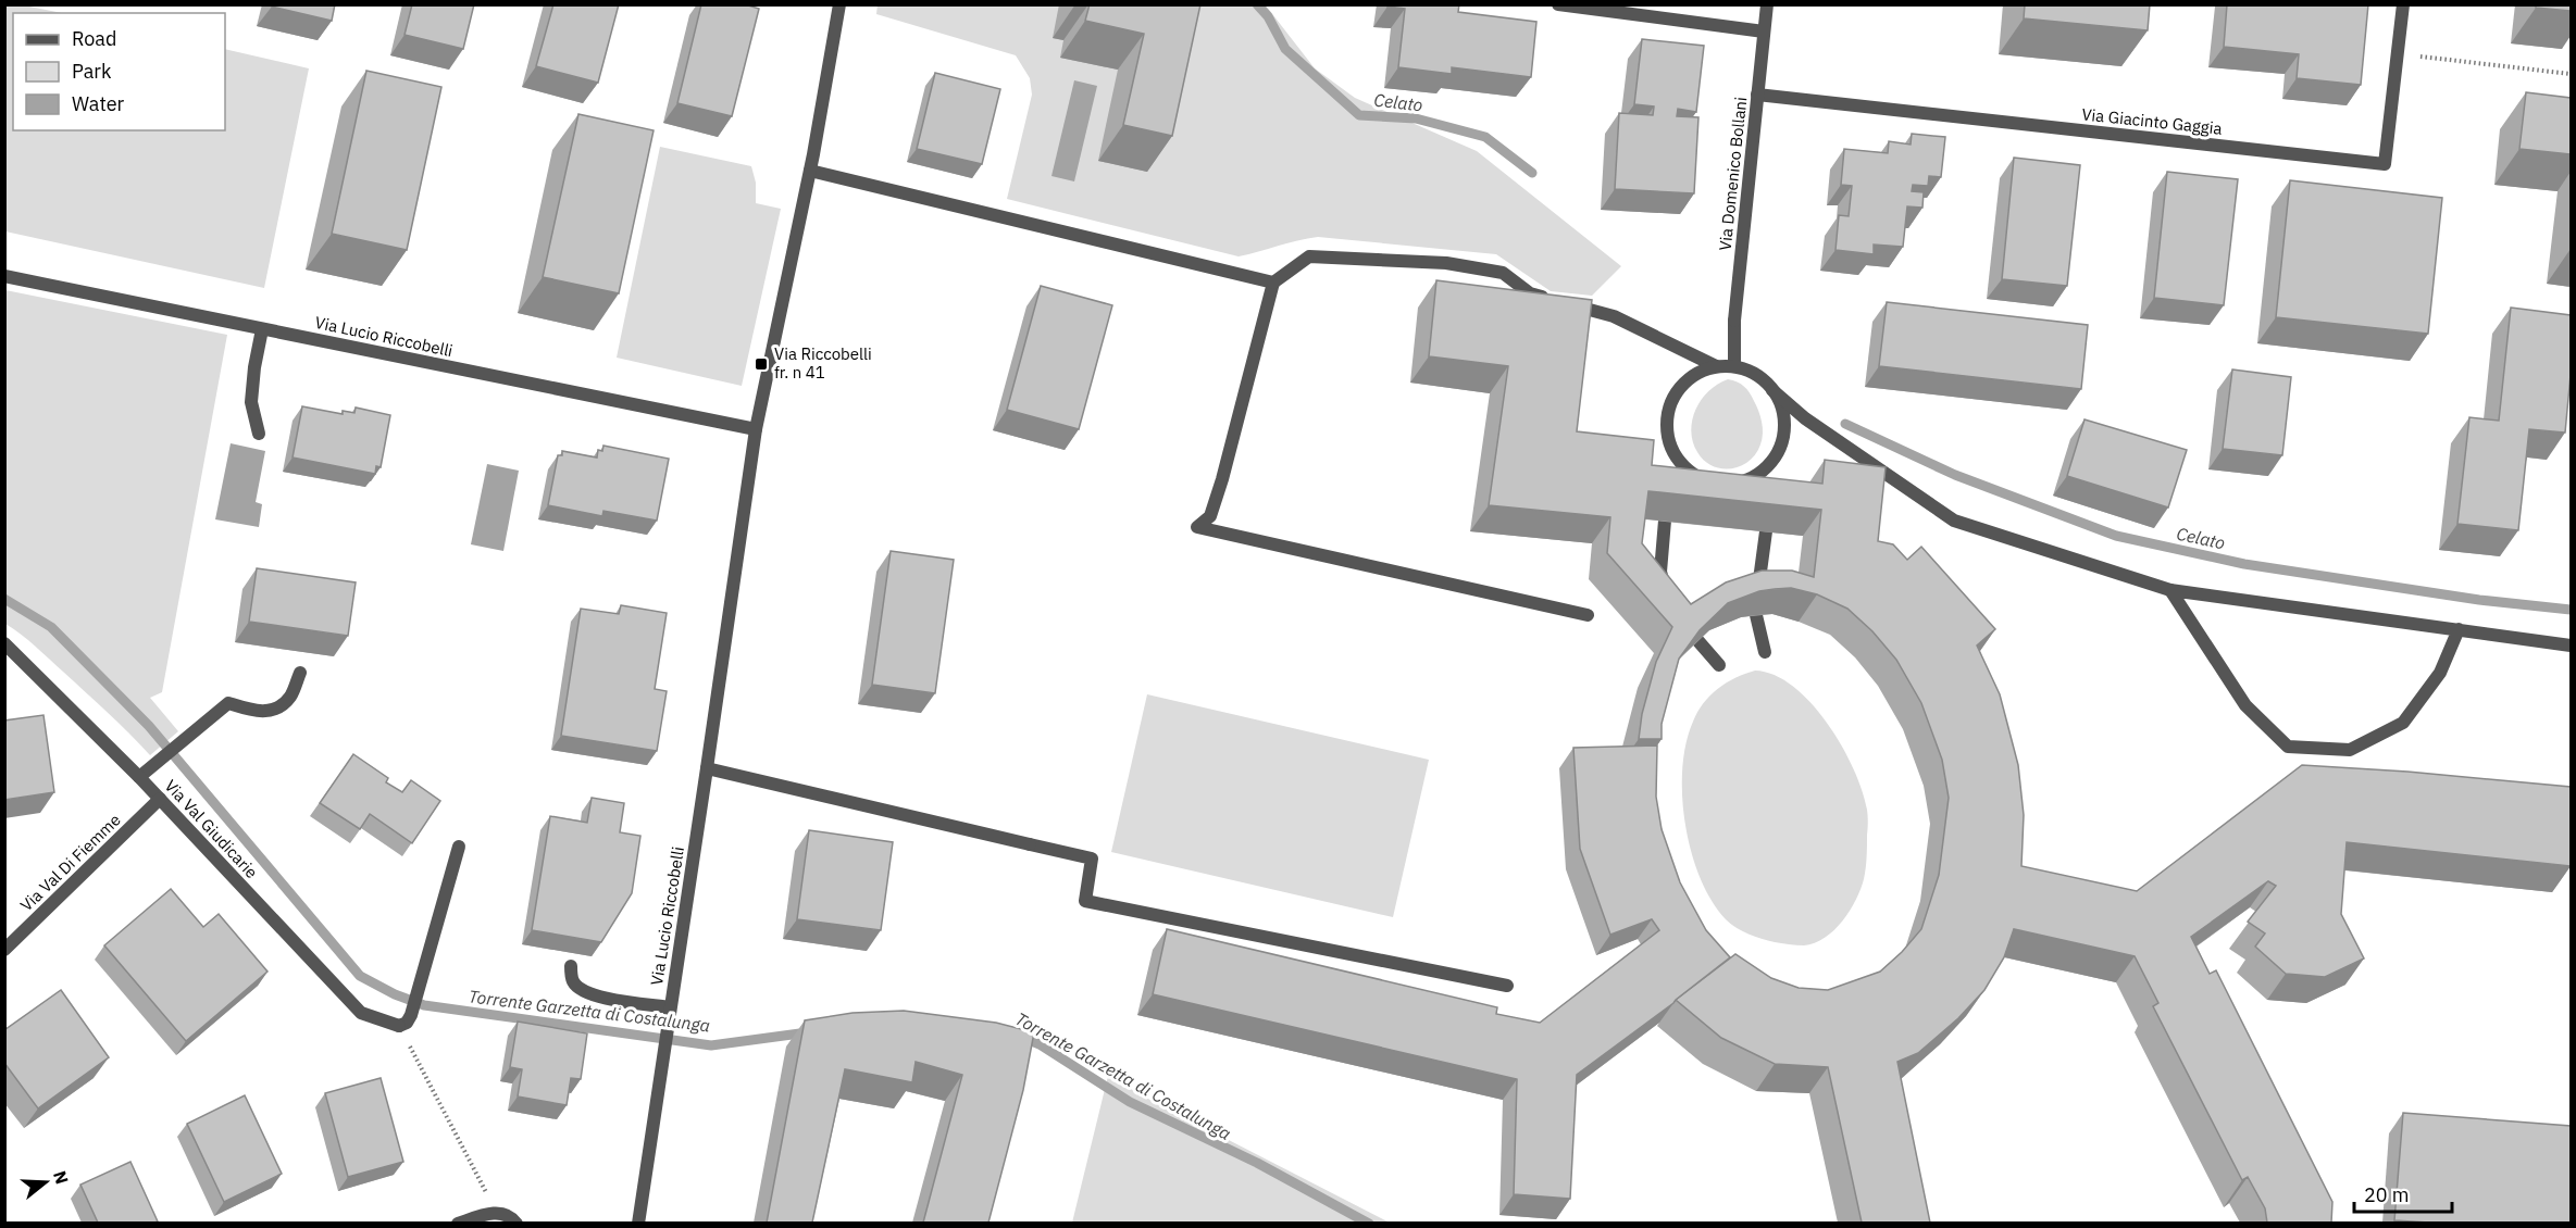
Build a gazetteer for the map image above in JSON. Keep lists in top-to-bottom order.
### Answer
{
  "streets": {
    "street": [
      "Via Giacinto Gaggia",
      "Via Domenico Bollani",
      "Via Lucio Riccobelli",
      "Via Val Giudicarie",
      "Via Val Di Fiemme"
    ]
  },
  "crossings": [
    ["Via Giacinto Gaggia", "Via Domenico Bollani"],
    ["Via Val Giudicarie", "Via Val Di Fiemme"]
  ],
  "water": ["Celato", "Torrente Garzetta di Costalunga"],
  "places": {
    "transit": ["Via Riccobelli fr. n 41"]
  },
  "legend": ["Road", "Park", "Water"],
  "scale_bar": "20 m",
  "north": "right"
}
